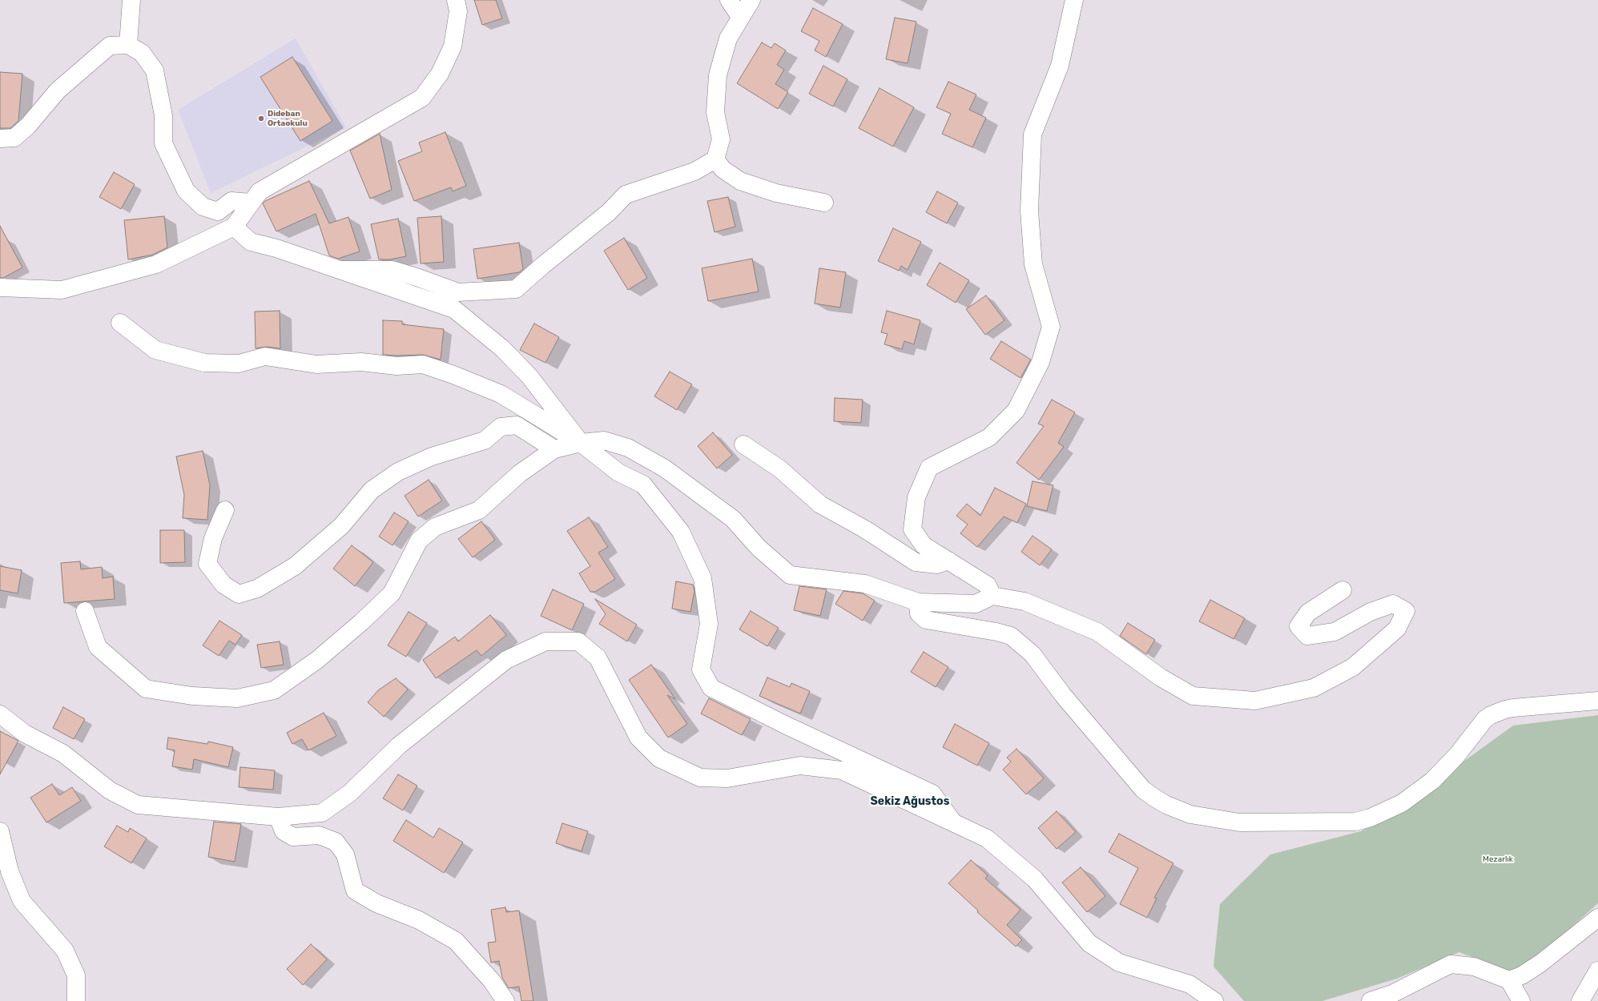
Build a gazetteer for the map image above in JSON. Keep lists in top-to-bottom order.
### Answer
{
  "districts": ["Sekiz Ağustos"],
  "parks": ["Mezarlık"],
  "places": ["Dideban Ortaokulu"]
}
